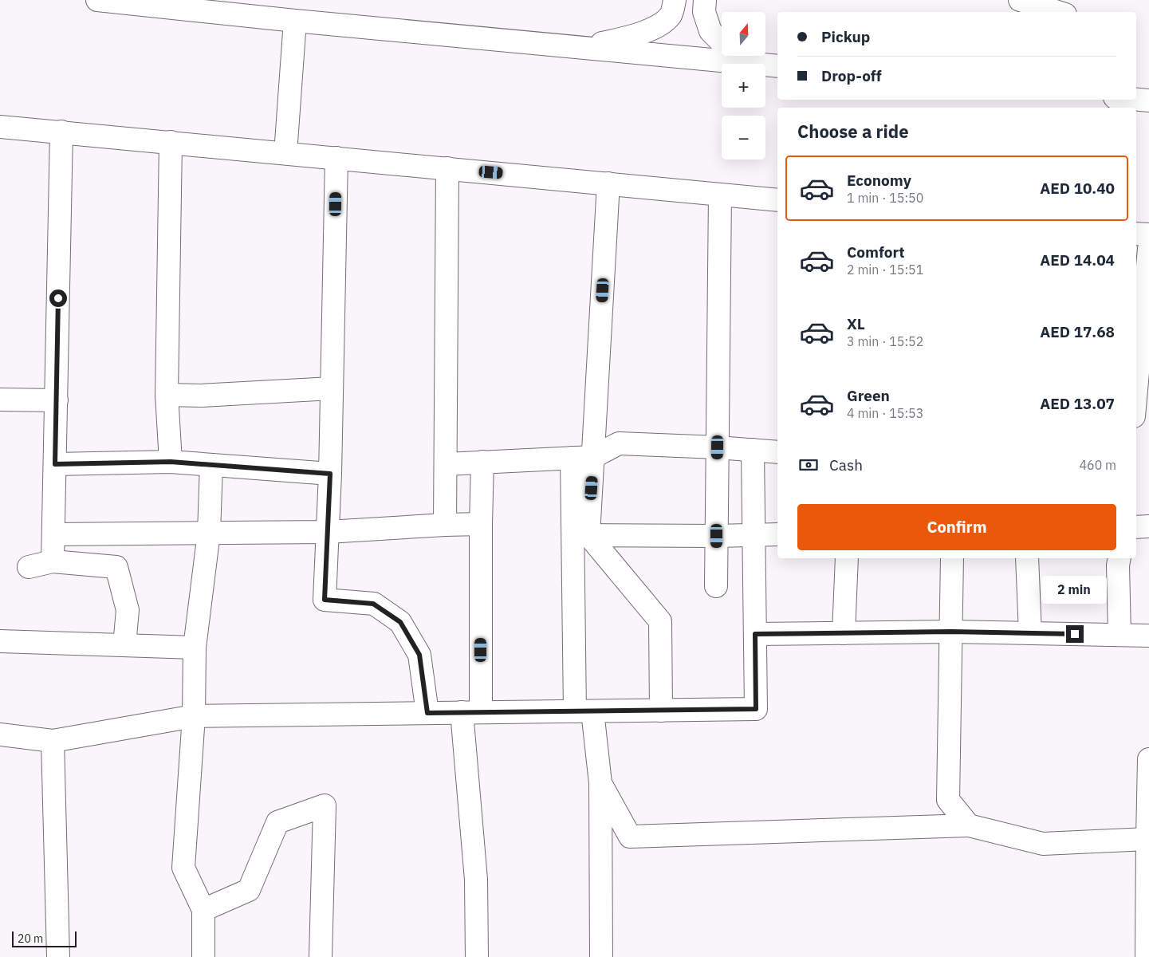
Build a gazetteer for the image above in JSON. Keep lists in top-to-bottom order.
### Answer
{
  "scale_bar": "20 m",
  "north": "top",
  "page": {
    "map_buttons": ["+", "−"],
    "banner": ["Pickup", "Drop-off"],
    "heading": "Choose a ride",
    "list": [
      {
        "name": "Economy",
        "note": "1 min · 15:50",
        "value": "AED 10.40"
      },
      {
        "name": "Comfort",
        "note": "2 min · 15:51",
        "value": "AED 14.04"
      },
      {
        "name": "XL",
        "note": "3 min · 15:52",
        "value": "AED 17.68"
      },
      {
        "name": "Green",
        "note": "4 min · 15:53",
        "value": "AED 13.07"
      }
    ],
    "pay": ["Cash", "460 m"],
    "buttons": "Confirm",
    "bubble": "2 min",
    "scale": "20 m"
  }
}
